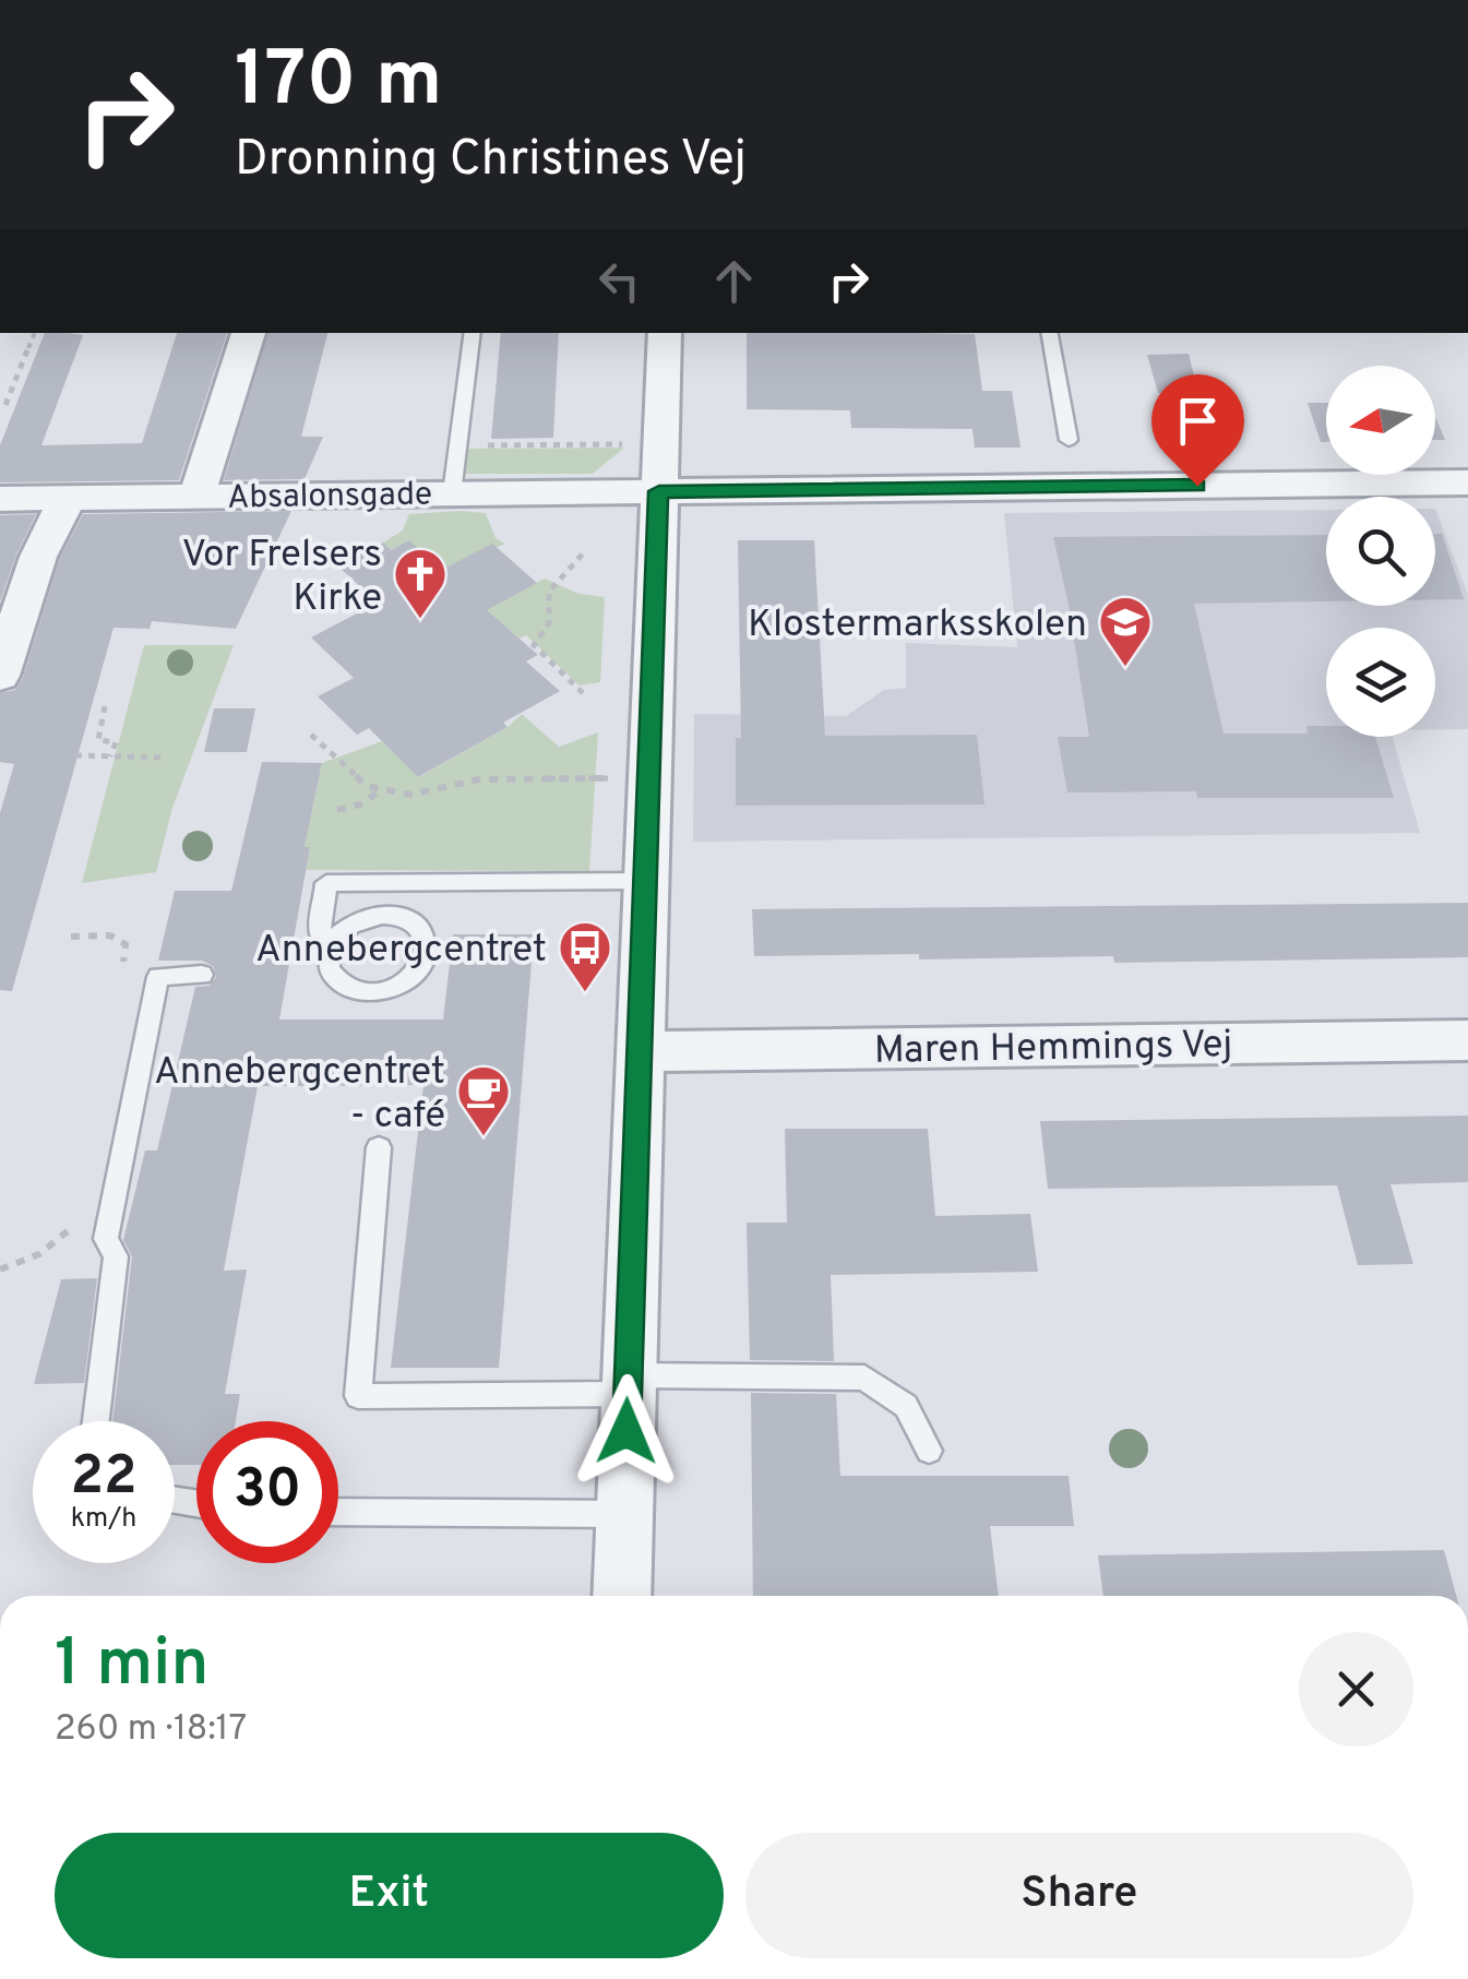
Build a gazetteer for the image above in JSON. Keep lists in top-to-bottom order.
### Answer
{
  "streets": {
    "street": ["Absalonsgade", "Maren Hemmings Vej"]
  },
  "places": {
    "church": ["Vor Frelsers Kirke"],
    "school or university": ["Klostermarksskolen"],
    "bus stop": ["Annebergcentret"],
    "cafe": ["Annebergcentret - café"]
  },
  "north": "left",
  "page": {
    "turn": ["170 m", "Dronning Christines Vej"],
    "speed": "22 km/h",
    "limit": "30",
    "heading": ["1 min", "260 m · 18:17"],
    "buttons": ["Exit", "Share"]
  }
}
